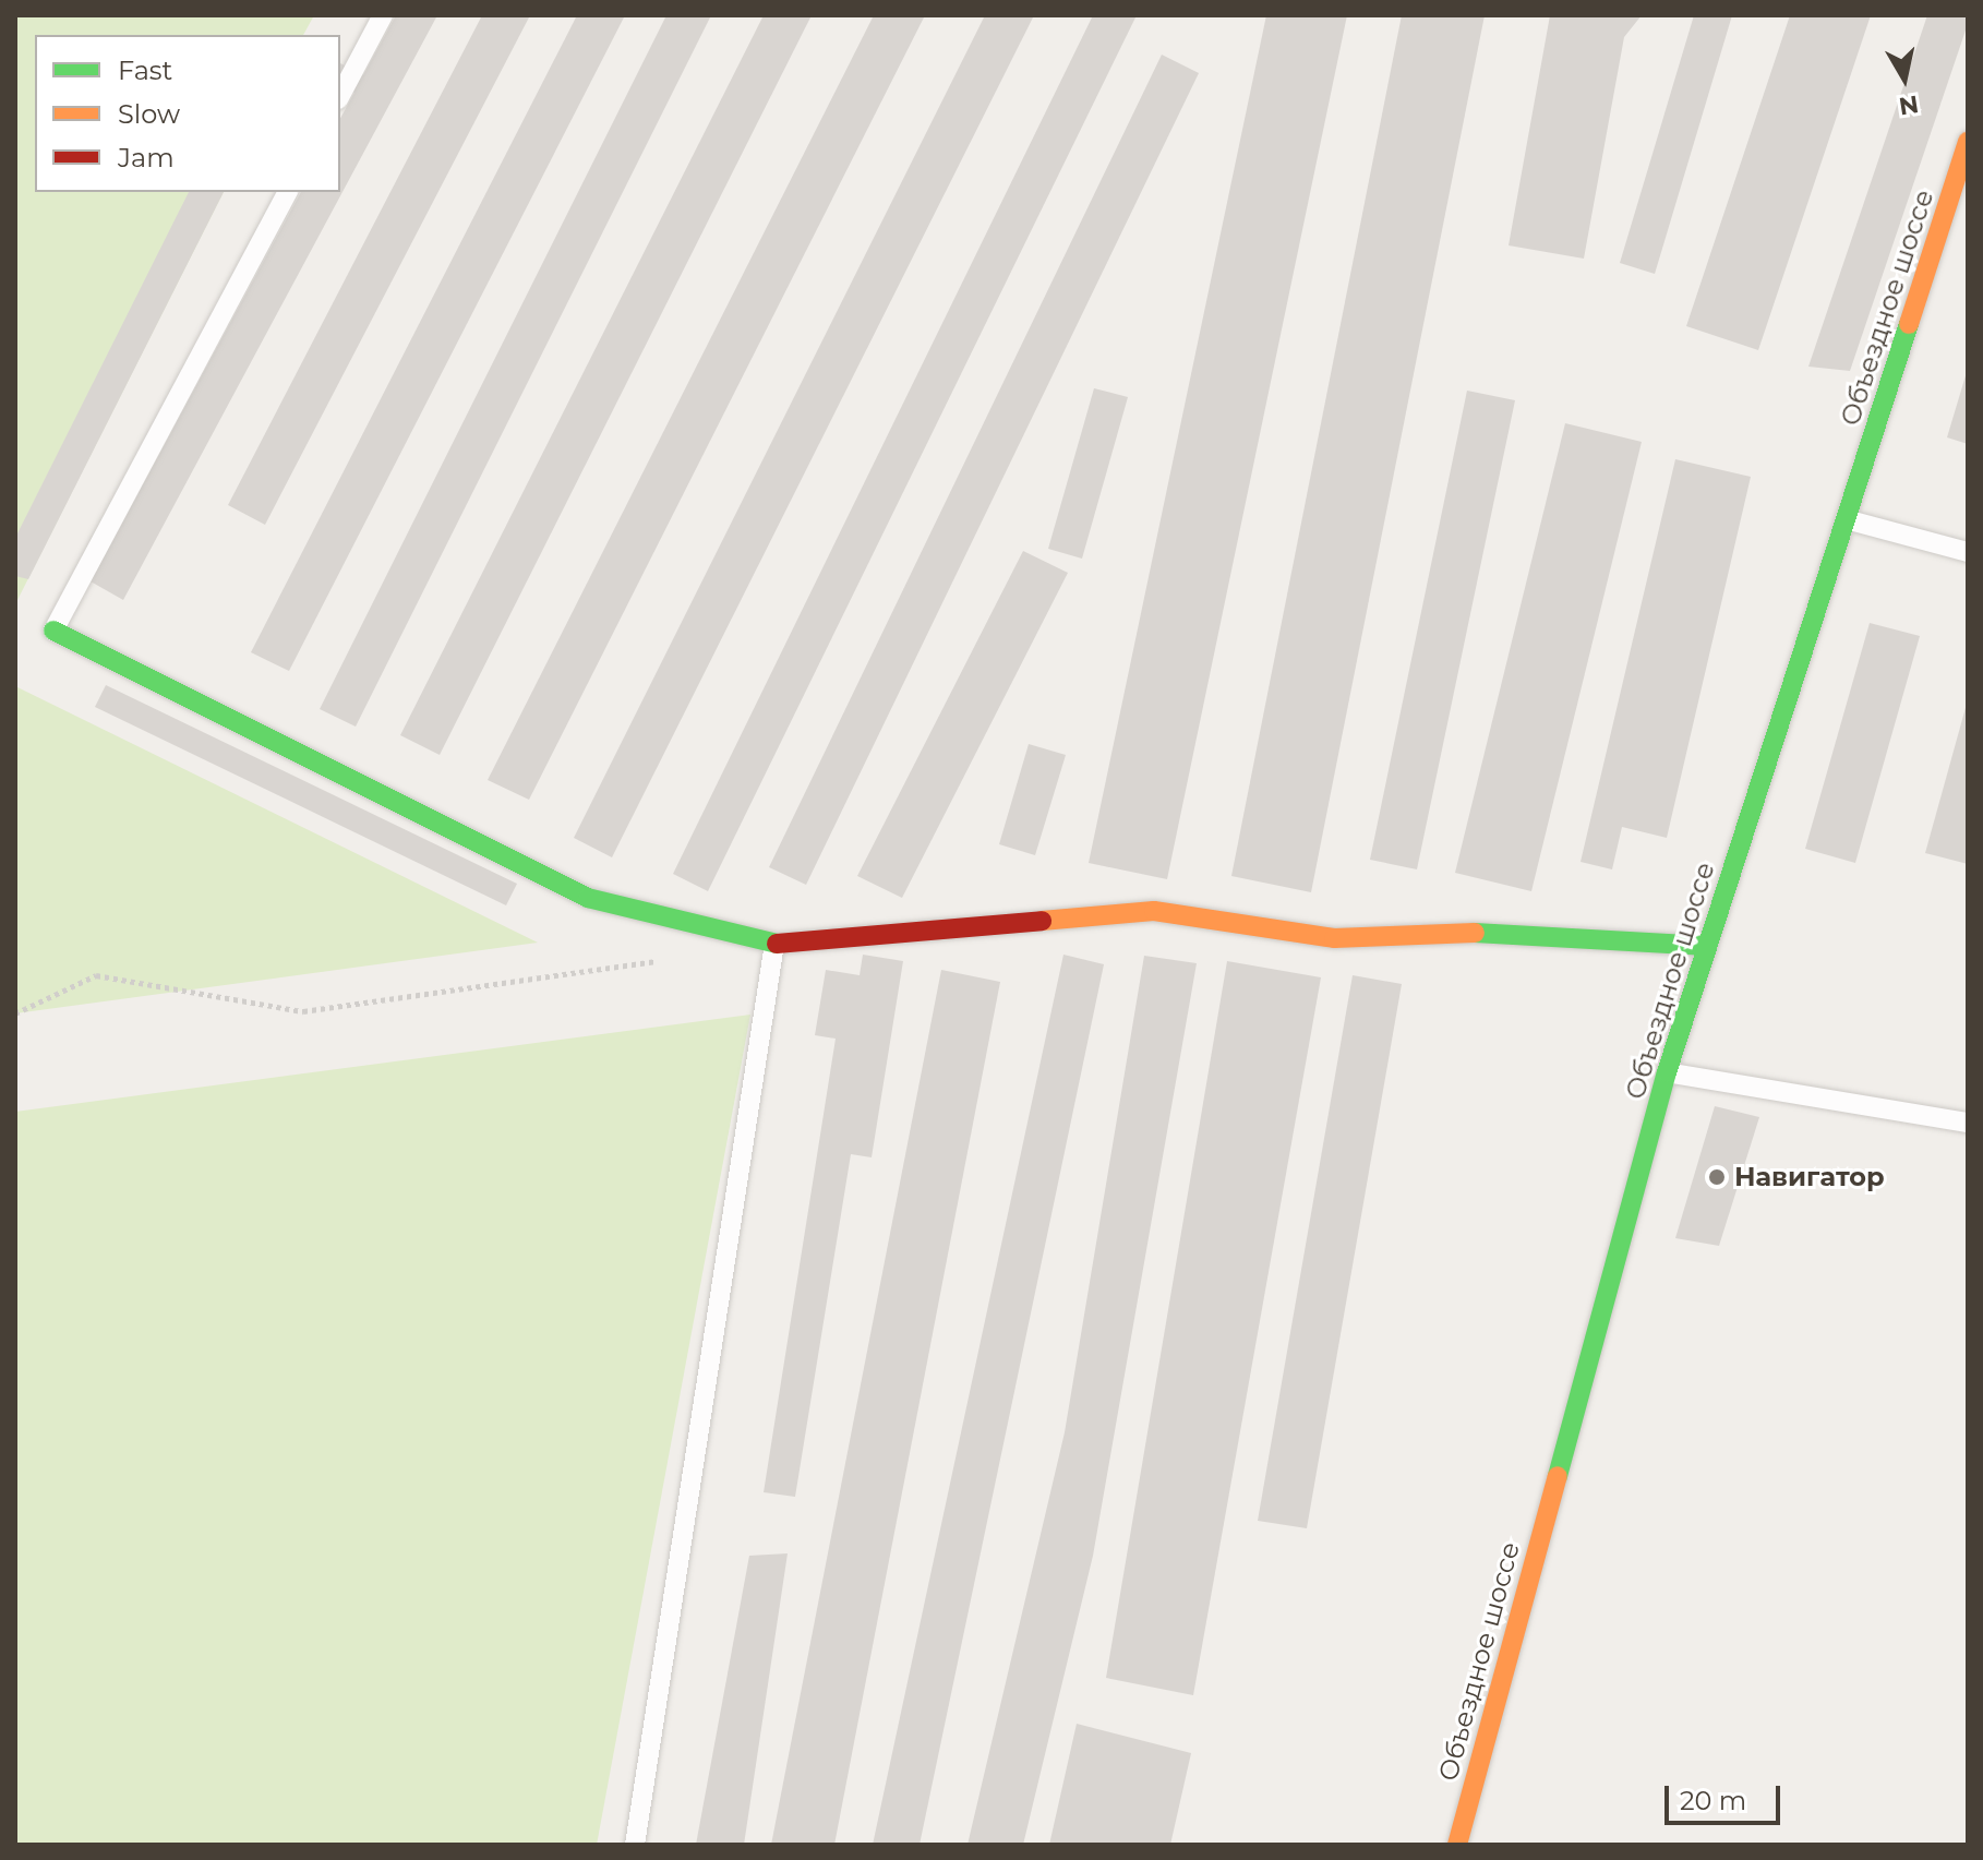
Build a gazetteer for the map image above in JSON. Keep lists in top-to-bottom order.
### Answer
{
  "streets": {
    "street": ["Объездное шоссе"]
  },
  "places": ["Навигатор"],
  "legend": ["Fast", "Slow", "Jam"],
  "scale_bar": "20 m",
  "north": "bottom"
}
